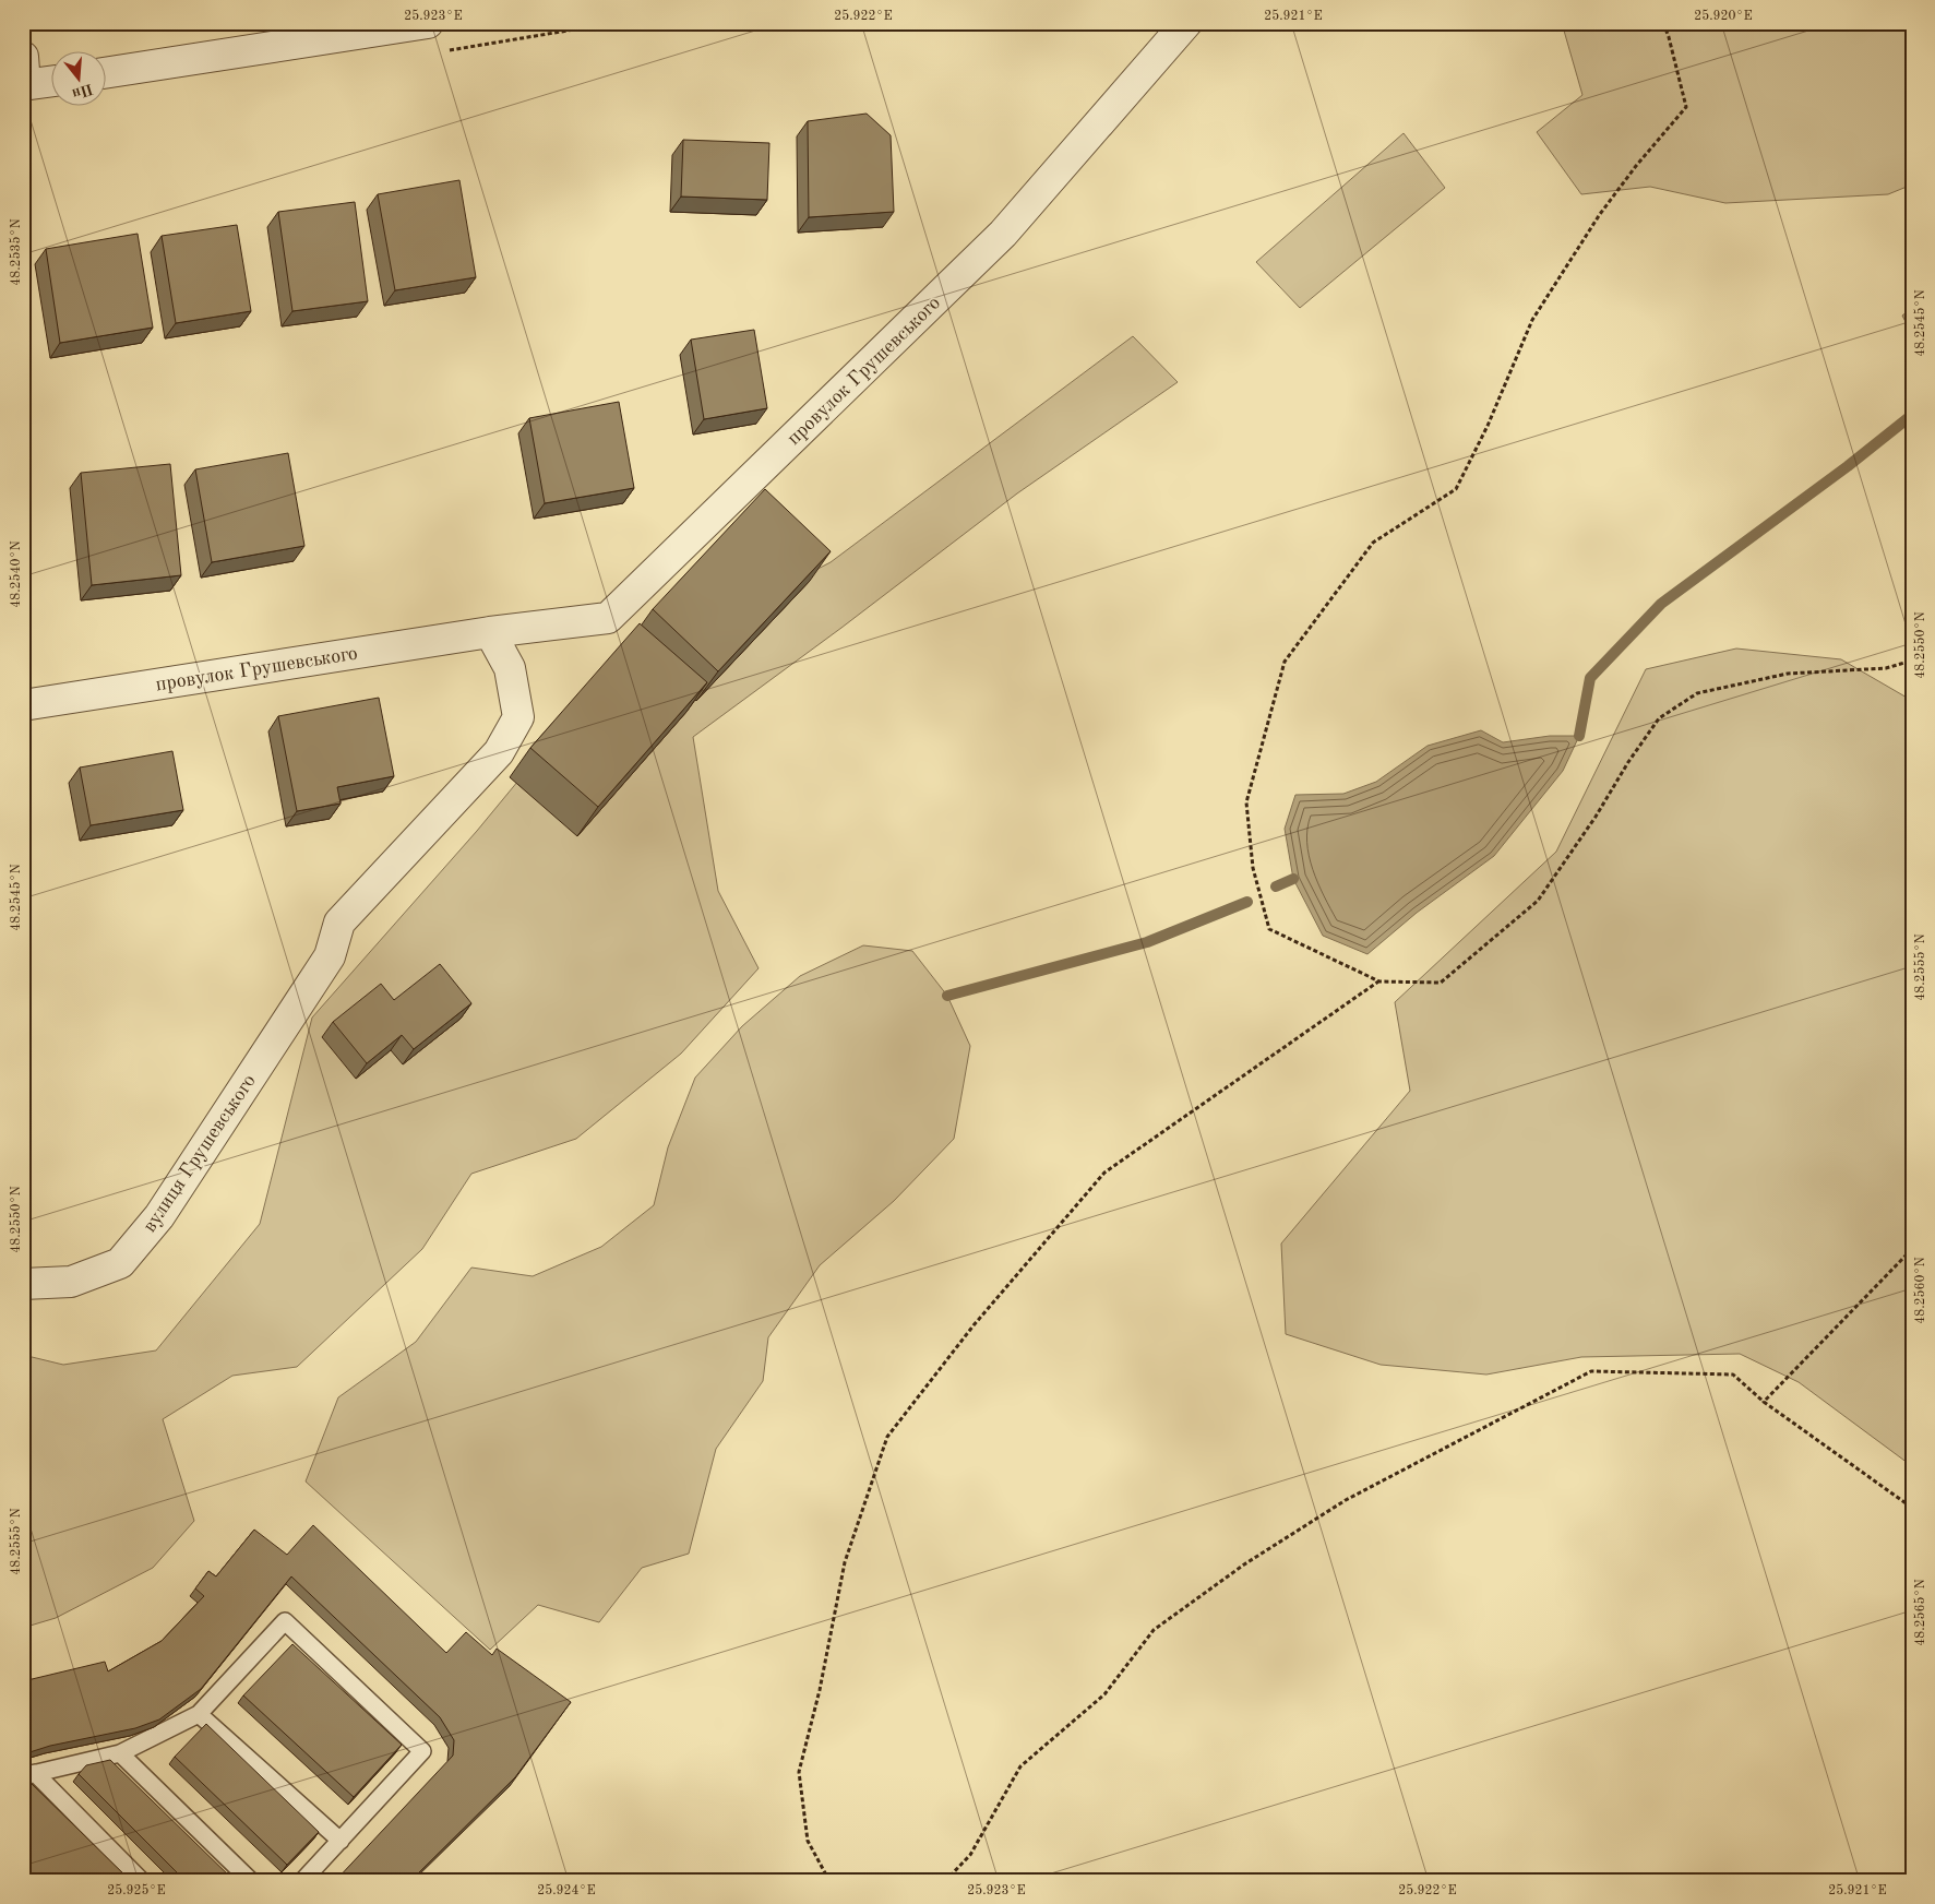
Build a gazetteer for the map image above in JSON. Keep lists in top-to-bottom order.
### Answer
{
  "streets": {
    "street": ["провулок Грушевського", "вулиця Грушевського"]
  },
  "crossings": [
    ["провулок Грушевського", "вулиця Грушевського"]
  ],
  "north": "bottom",
  "coordinates": [
    "25.923°E",
    "25.922°E",
    "25.921°E",
    "25.920°E",
    "48.2535°N",
    "48.2545°N",
    "48.2540°N",
    "48.2550°N",
    "48.2555°N",
    "48.2560°N",
    "48.2565°N",
    "25.925°E",
    "25.924°E"
  ]
}
